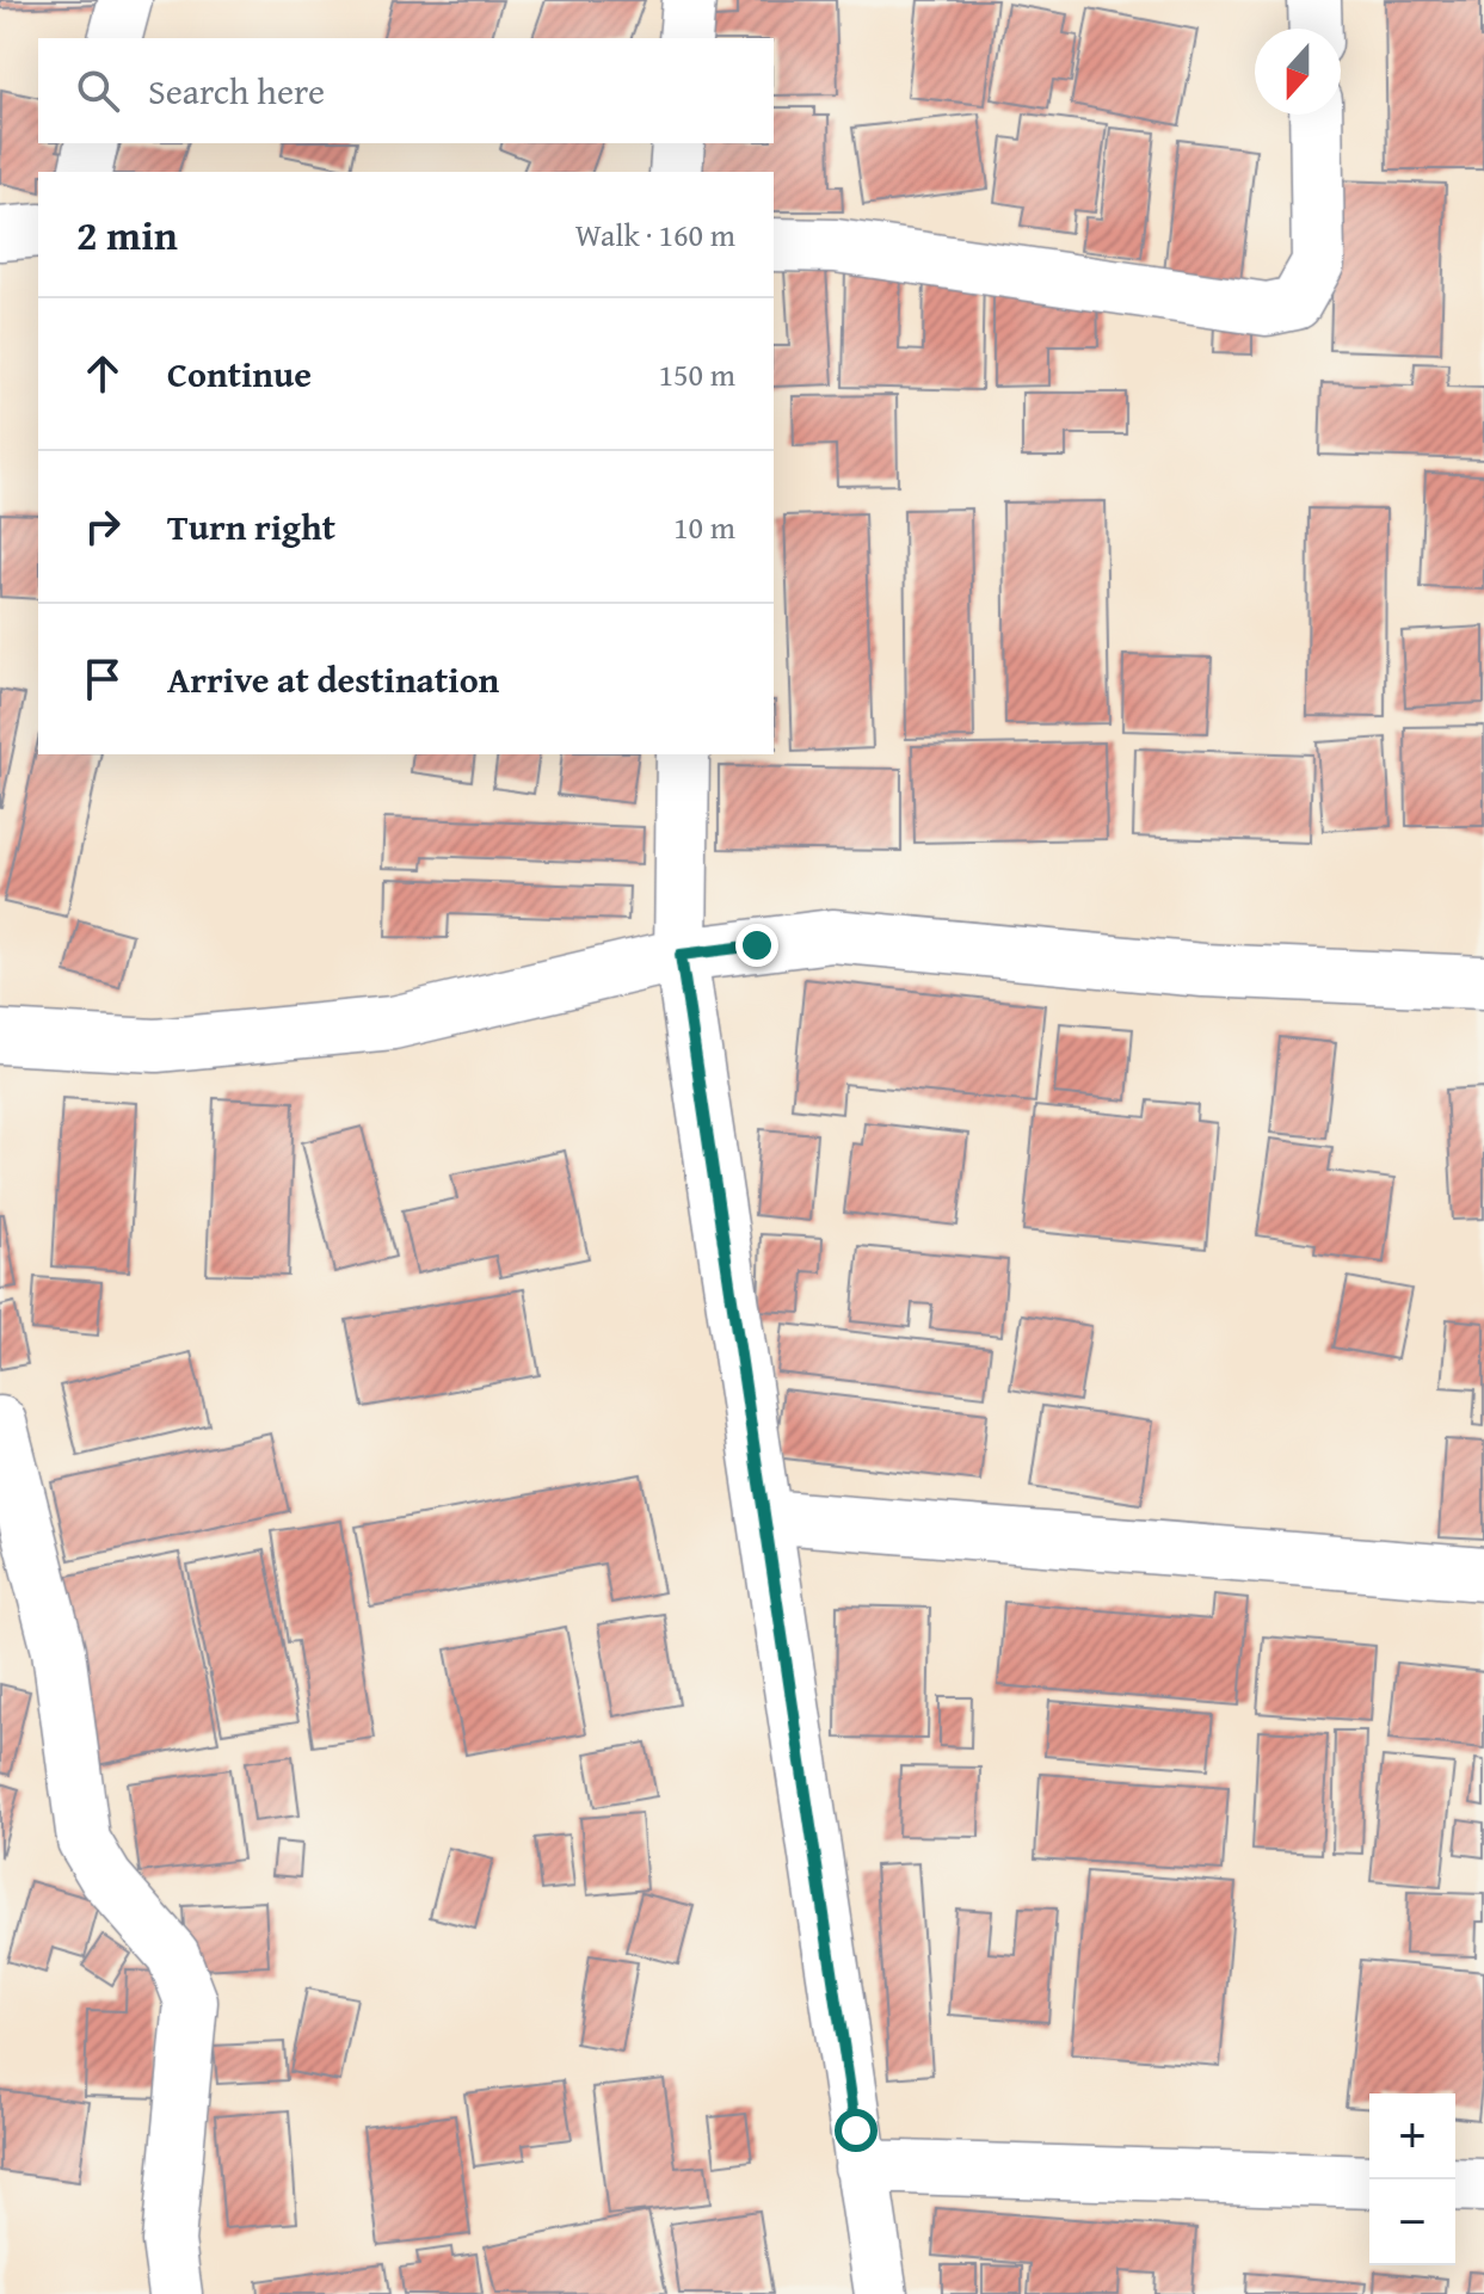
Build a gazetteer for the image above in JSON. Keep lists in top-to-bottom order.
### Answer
{
  "north": "bottom",
  "page": {
    "search": "Search here",
    "heading": ["2 min", "Walk · 160 m"],
    "list": [
      ["Continue", "150 m"],
      ["Turn right", "10 m"],
      "Arrive at destination"
    ],
    "map_buttons": ["+", "−"]
  }
}
